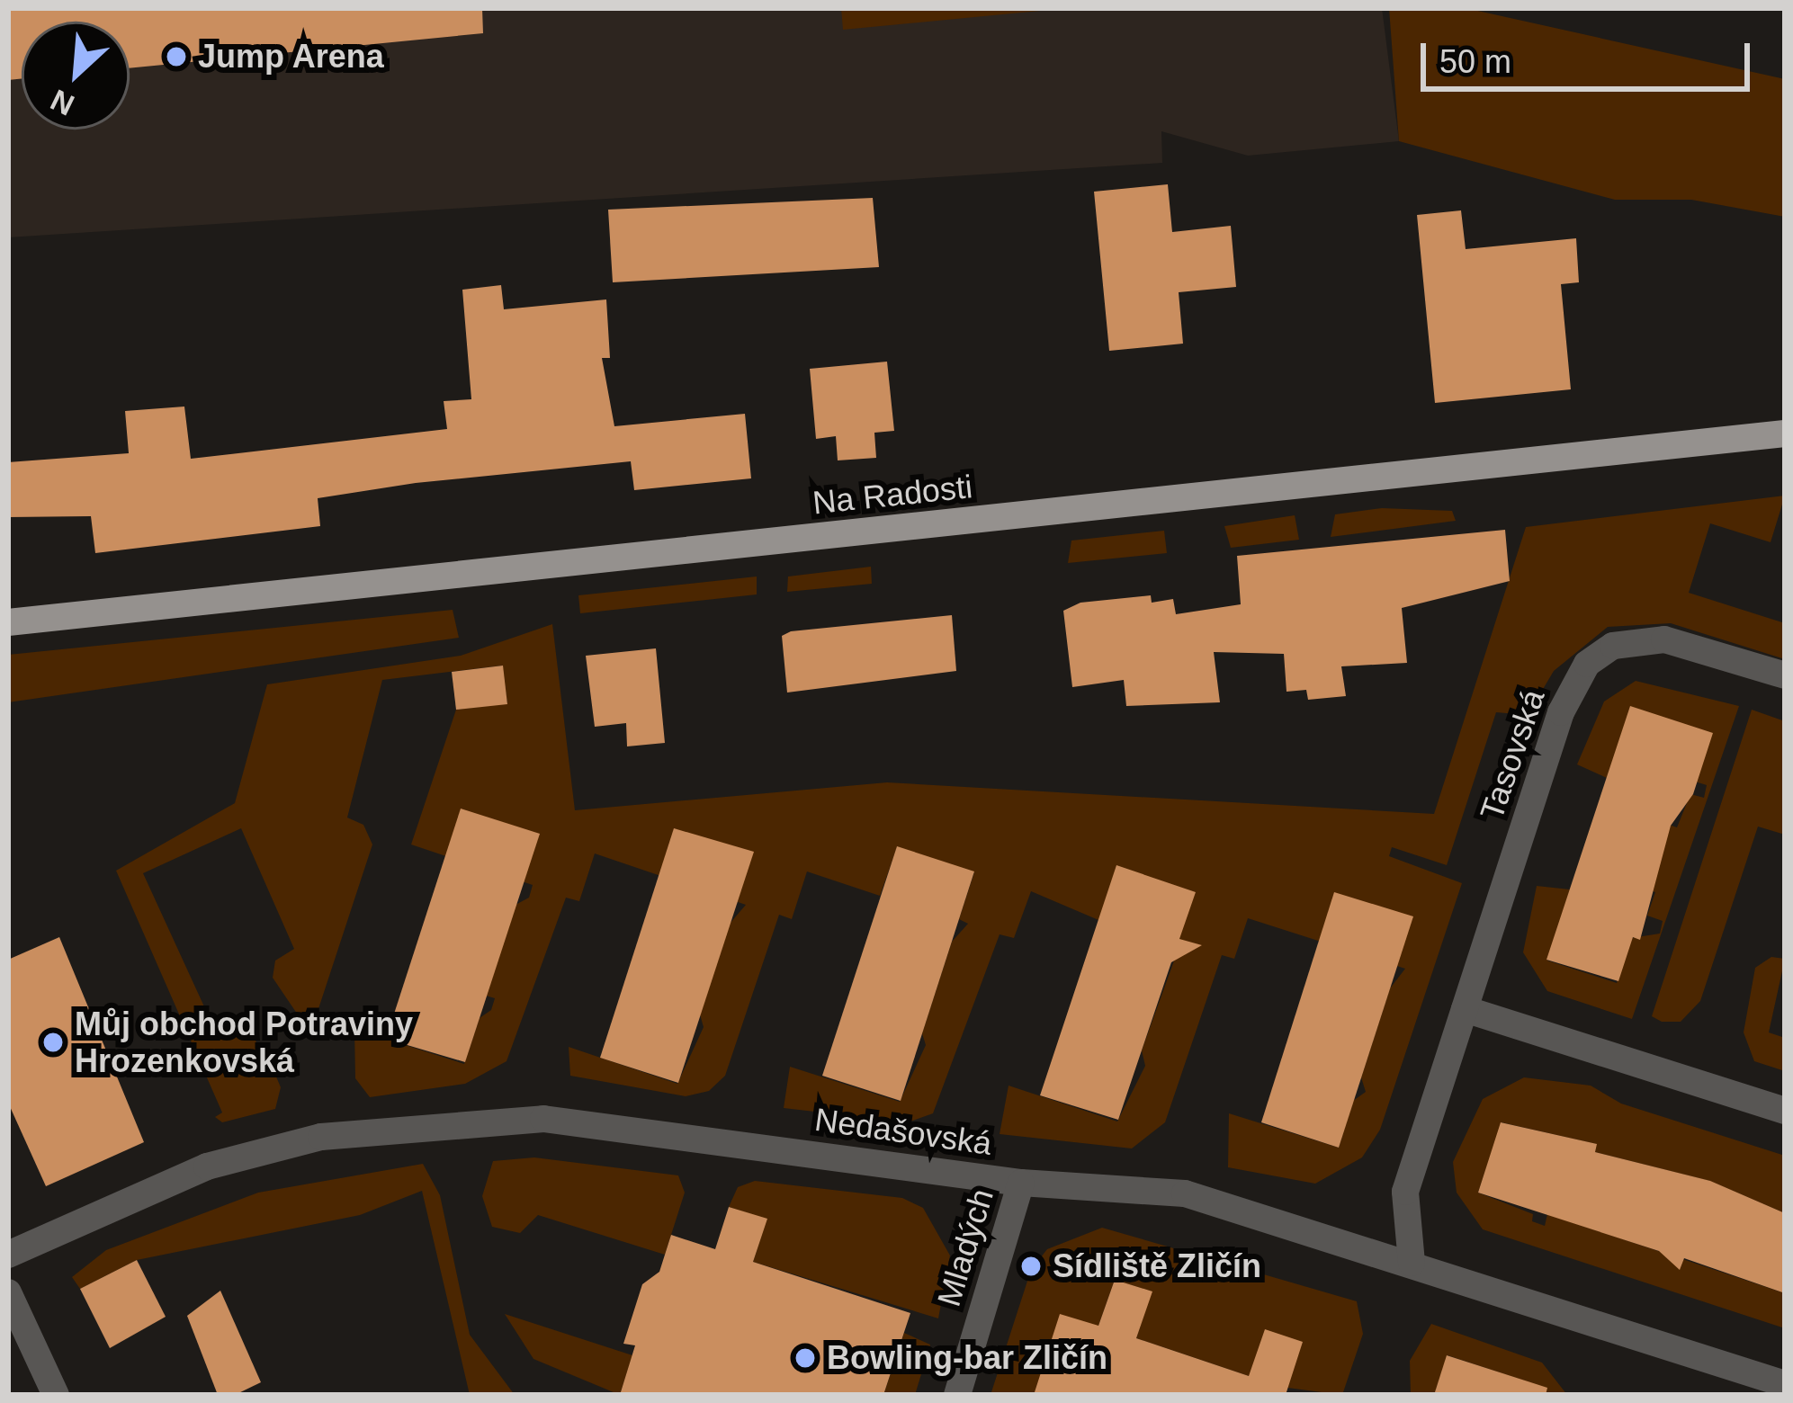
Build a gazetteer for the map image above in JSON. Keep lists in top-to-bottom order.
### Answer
{
  "streets": {
    "main road": ["Na Radosti"],
    "street": ["Tasovská", "Nedašovská", "Mladých"]
  },
  "crossings": [
    ["Tasovská", "Nedašovská"],
    ["Nedašovská", "Mladých"]
  ],
  "places": [
    "Jump Arena",
    "Můj obchod Potraviny Hrozenkovská",
    "Sídliště Zličín",
    "Bowling-bar Zličín"
  ],
  "scale_bar": "50 m",
  "north": "bottom left"
}
